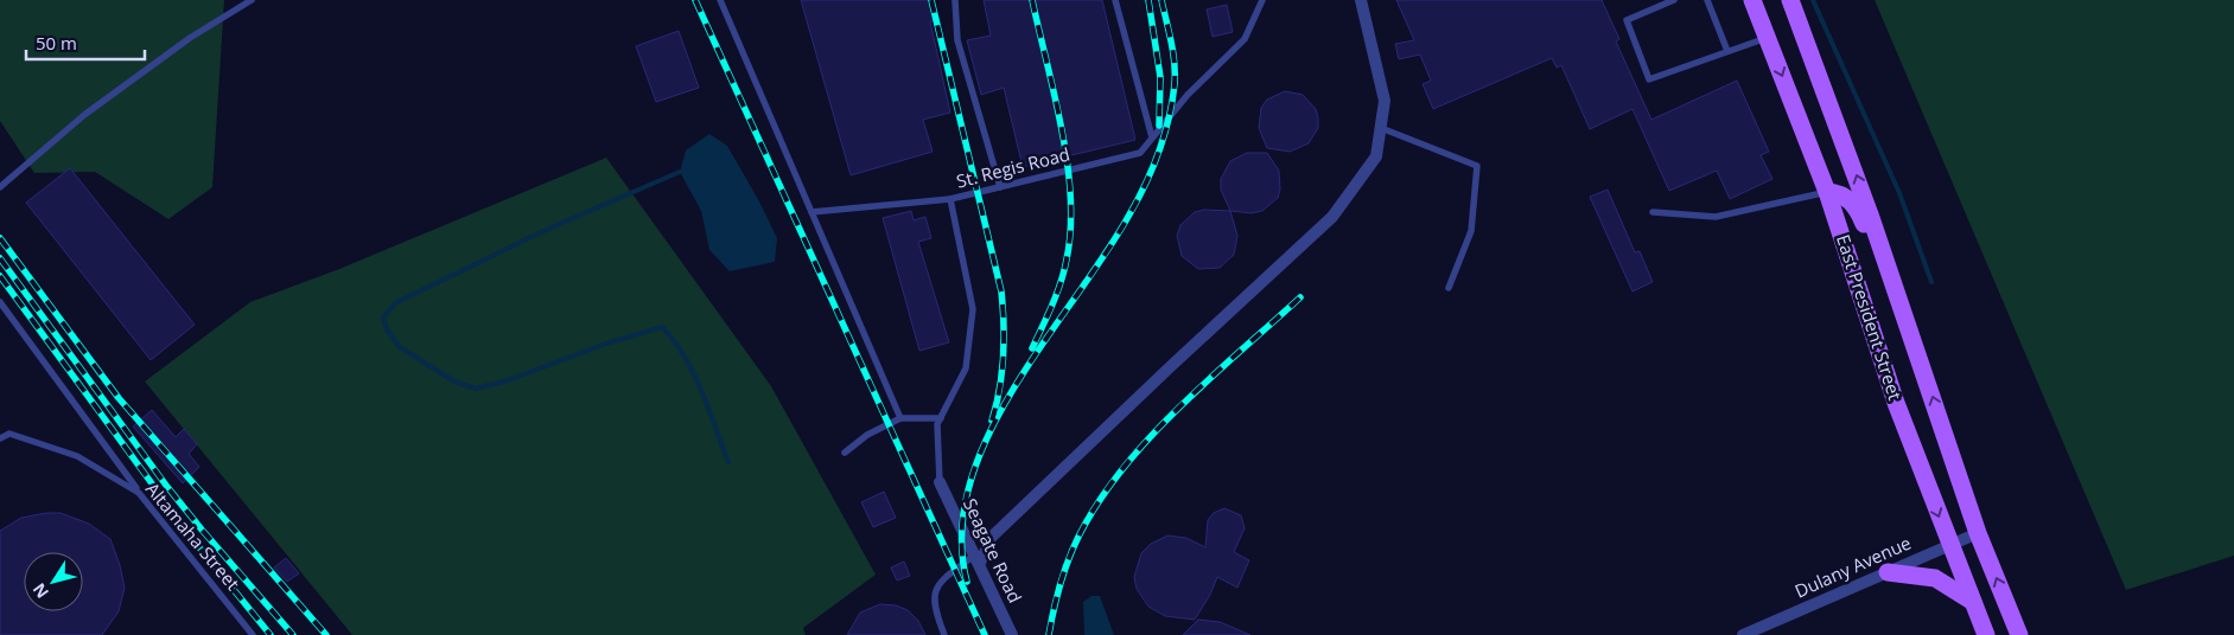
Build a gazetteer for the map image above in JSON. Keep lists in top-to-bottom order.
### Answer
{
  "streets": {
    "main road": ["East President Street"],
    "street": ["Seagate Road", "Dulany Avenue"],
    "lane": ["St. Regis Road", "Altamaha Street"]
  },
  "crossings": [
    ["St. Regis Road", "Seagate Road"],
    ["East President Street", "Dulany Avenue"]
  ],
  "scale_bar": "50 m",
  "north": "bottom left"
}
